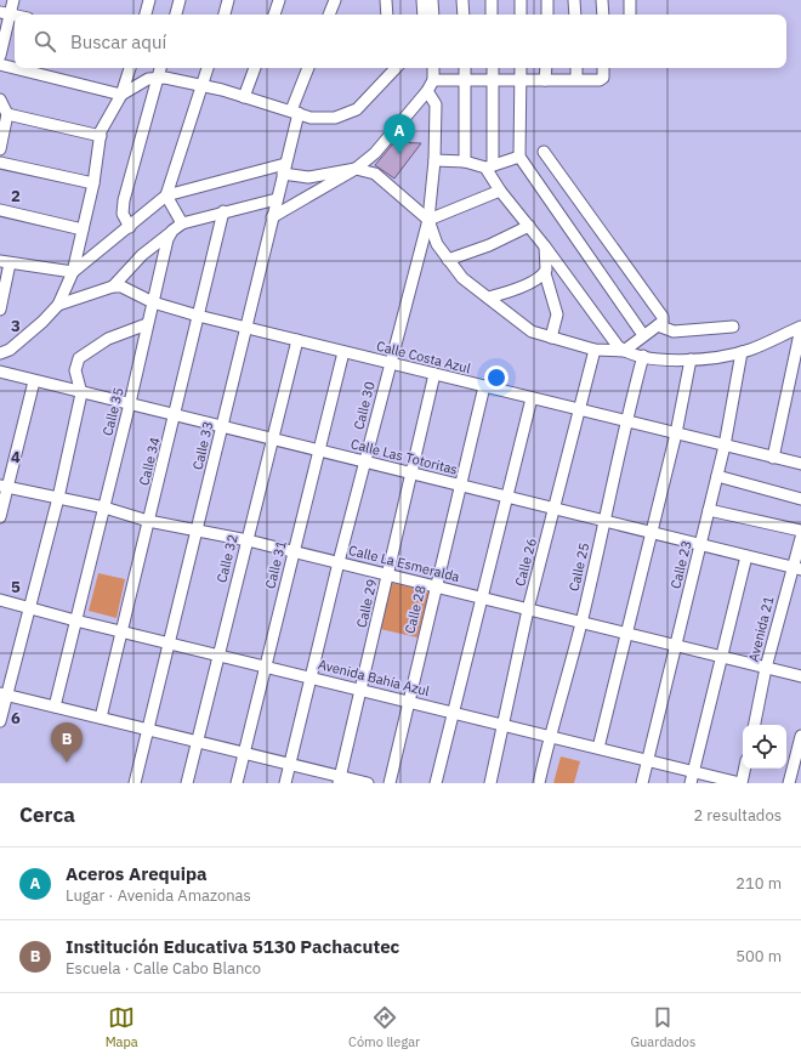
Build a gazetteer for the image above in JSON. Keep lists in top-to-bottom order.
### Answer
{
  "streets": {
    "street": [
      "Calle Costa Azul",
      "Calle 30",
      "Calle 35",
      "Calle 33",
      "Calle Las Totoritas",
      "Calle 34",
      "Calle 32",
      "Calle 26",
      "Calle La Esmeralda",
      "Calle 31",
      "Calle 23",
      "Calle 25",
      "Calle 29",
      "Calle 28",
      "Avenida 21",
      "Avenida Bahía Azul"
    ]
  },
  "crossings": [
    ["Calle Costa Azul", "Calle 30"],
    ["Calle Costa Azul", "Calle 35"],
    ["Calle Costa Azul", "Calle 33"],
    ["Calle Costa Azul", "Calle 34"],
    ["Calle Costa Azul", "Calle 32"],
    ["Calle Costa Azul", "Calle 26"],
    ["Calle Costa Azul", "Calle 31"],
    ["Calle Costa Azul", "Calle 23"],
    ["Calle Costa Azul", "Calle 25"],
    ["Calle Costa Azul", "Calle 29"],
    ["Calle Costa Azul", "Calle 28"],
    ["Calle 30", "Calle Las Totoritas"],
    ["Calle 30", "Calle La Esmeralda"],
    ["Calle 30", "Avenida Bahía Azul"],
    ["Calle 35", "Calle Las Totoritas"],
    ["Calle 35", "Calle La Esmeralda"],
    ["Calle 35", "Avenida Bahía Azul"],
    ["Calle 33", "Calle Las Totoritas"],
    ["Calle 33", "Calle La Esmeralda"],
    ["Calle 33", "Avenida Bahía Azul"],
    ["Calle Las Totoritas", "Calle 34"],
    ["Calle Las Totoritas", "Calle 32"],
    ["Calle Las Totoritas", "Calle 26"],
    ["Calle Las Totoritas", "Calle 31"],
    ["Calle Las Totoritas", "Calle 23"],
    ["Calle Las Totoritas", "Calle 25"],
    ["Calle Las Totoritas", "Calle 29"],
    ["Calle Las Totoritas", "Calle 28"],
    ["Calle Las Totoritas", "Avenida 21"],
    ["Calle 34", "Calle La Esmeralda"],
    ["Calle 34", "Avenida Bahía Azul"],
    ["Calle 32", "Calle La Esmeralda"],
    ["Calle 32", "Avenida Bahía Azul"],
    ["Calle 26", "Calle La Esmeralda"],
    ["Calle 26", "Avenida Bahía Azul"],
    ["Calle La Esmeralda", "Calle 31"],
    ["Calle La Esmeralda", "Calle 23"],
    ["Calle La Esmeralda", "Calle 25"],
    ["Calle La Esmeralda", "Calle 29"],
    ["Calle La Esmeralda", "Calle 28"],
    ["Calle La Esmeralda", "Avenida 21"],
    ["Calle 31", "Avenida Bahía Azul"],
    ["Calle 23", "Avenida Bahía Azul"],
    ["Calle 25", "Avenida Bahía Azul"],
    ["Calle 29", "Avenida Bahía Azul"],
    ["Calle 28", "Avenida Bahía Azul"]
  ],
  "page": {
    "search": "Buscar aquí",
    "pins": ["A", "B"],
    "heading": ["Cerca", "2 resultados"],
    "list": [
      {
        "mark": "A",
        "name": "Aceros Arequipa",
        "note": "Lugar · Avenida Amazonas",
        "value": "210 m"
      },
      {
        "mark": "B",
        "name": "Institución Educativa 5130 Pachacutec",
        "note": "Escuela · Calle Cabo Blanco",
        "value": "500 m"
      }
    ],
    "nav": ["Mapa", "Cómo llegar", "Guardados"]
  },
  "grid": {
    "rows": [
      "2",
      "3",
      "4",
      "5",
      "6"
    ]
  }
}
